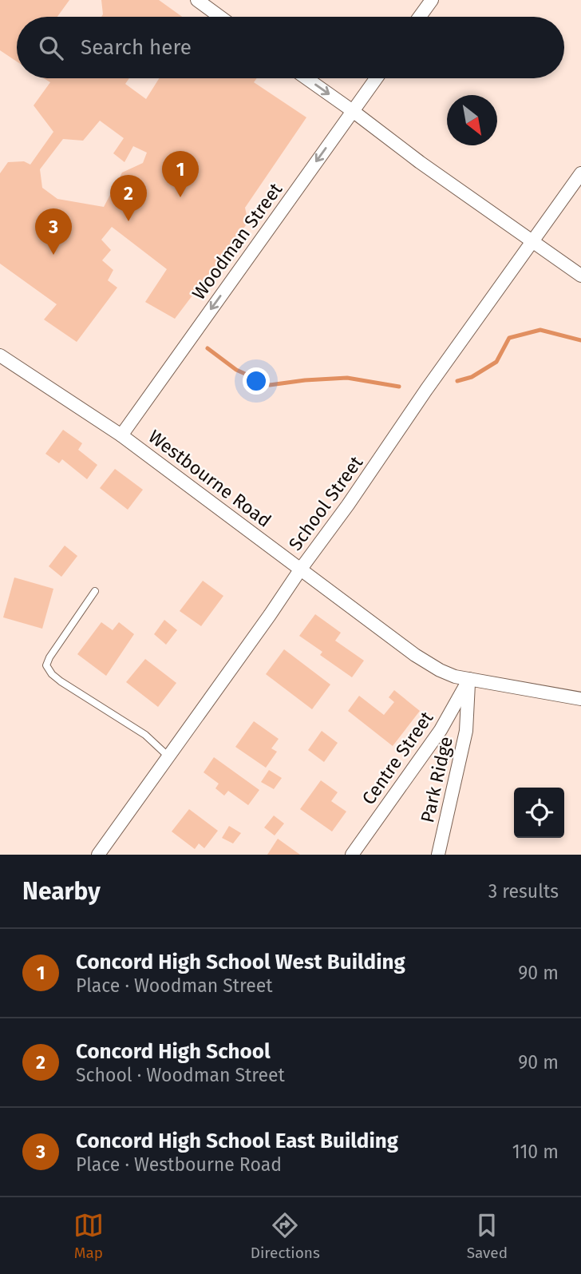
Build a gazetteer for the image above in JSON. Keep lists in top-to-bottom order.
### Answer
{
  "streets": {
    "street": [
      "Woodman Street",
      "Westbourne Road",
      "School Street",
      "Centre Street",
      "Park Ridge"
    ]
  },
  "crossings": [
    ["Woodman Street", "Westbourne Road"],
    ["Westbourne Road", "School Street"],
    ["Westbourne Road", "Centre Street"],
    ["Westbourne Road", "Park Ridge"],
    ["Centre Street", "Park Ridge"]
  ],
  "one_way": ["Woodman Street"],
  "north": "bottom right",
  "page": {
    "search": "Search here",
    "pins": ["1", "2", "3"],
    "heading": ["Nearby", "3 results"],
    "list": [
      {
        "mark": "1",
        "name": "Concord High School West Building",
        "note": "Place · Woodman Street",
        "value": "90 m"
      },
      {
        "mark": "2",
        "name": "Concord High School",
        "note": "School · Woodman Street",
        "value": "90 m"
      },
      {
        "mark": "3",
        "name": "Concord High School East Building",
        "note": "Place · Westbourne Road",
        "value": "110 m"
      }
    ],
    "nav": ["Map", "Directions", "Saved"]
  }
}
